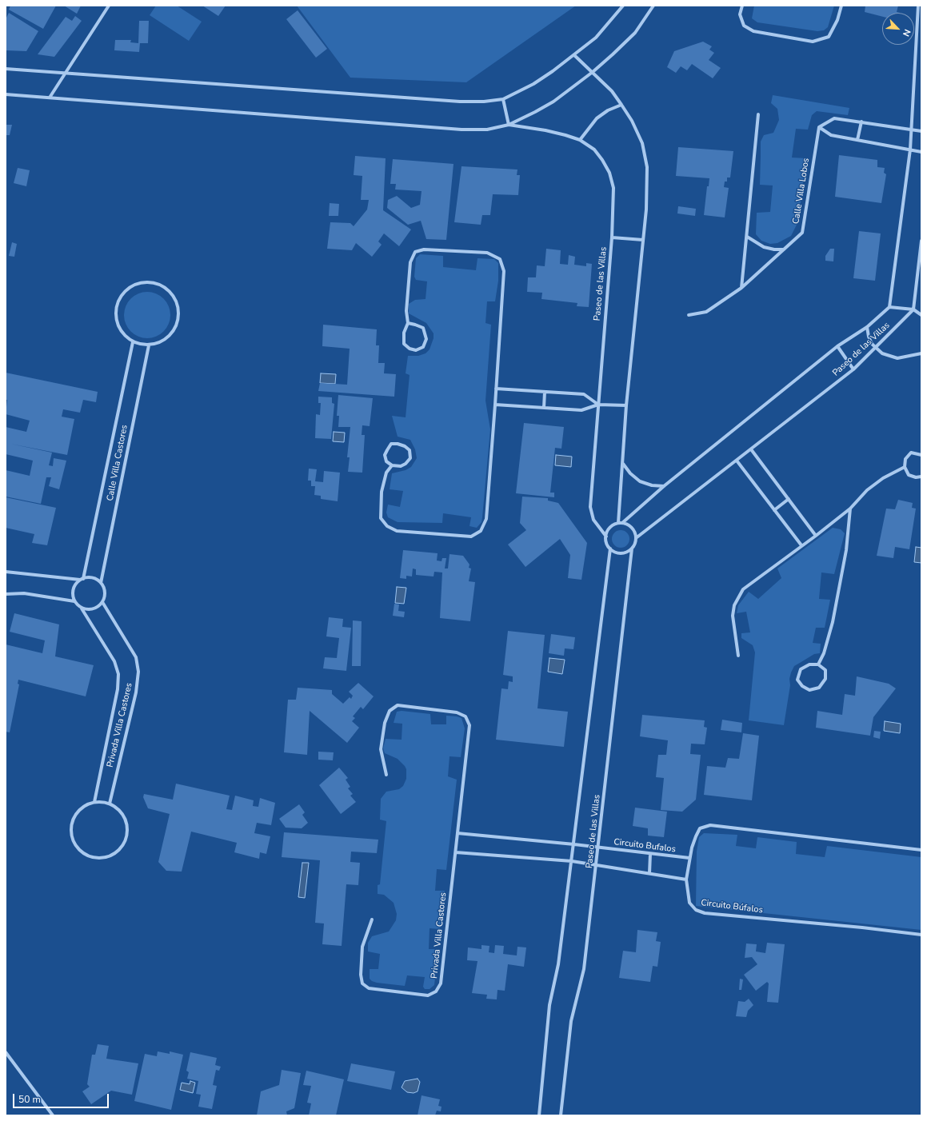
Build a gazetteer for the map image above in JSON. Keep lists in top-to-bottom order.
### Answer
{
  "streets": {
    "street": [
      "Calle Villa Lobos",
      "Paseo de las Villas",
      "Calle Villa Castores",
      "Privada Villa Castores",
      "Circuito Bufalos",
      "Circuito Búfalos"
    ]
  },
  "crossings": [
    ["Paseo de las Villas", "Circuito Bufalos"],
    ["Calle Villa Castores", "Privada Villa Castores"],
    ["Circuito Bufalos", "Circuito Búfalos"]
  ],
  "scale_bar": "50 m",
  "north": "bottom right"
}
